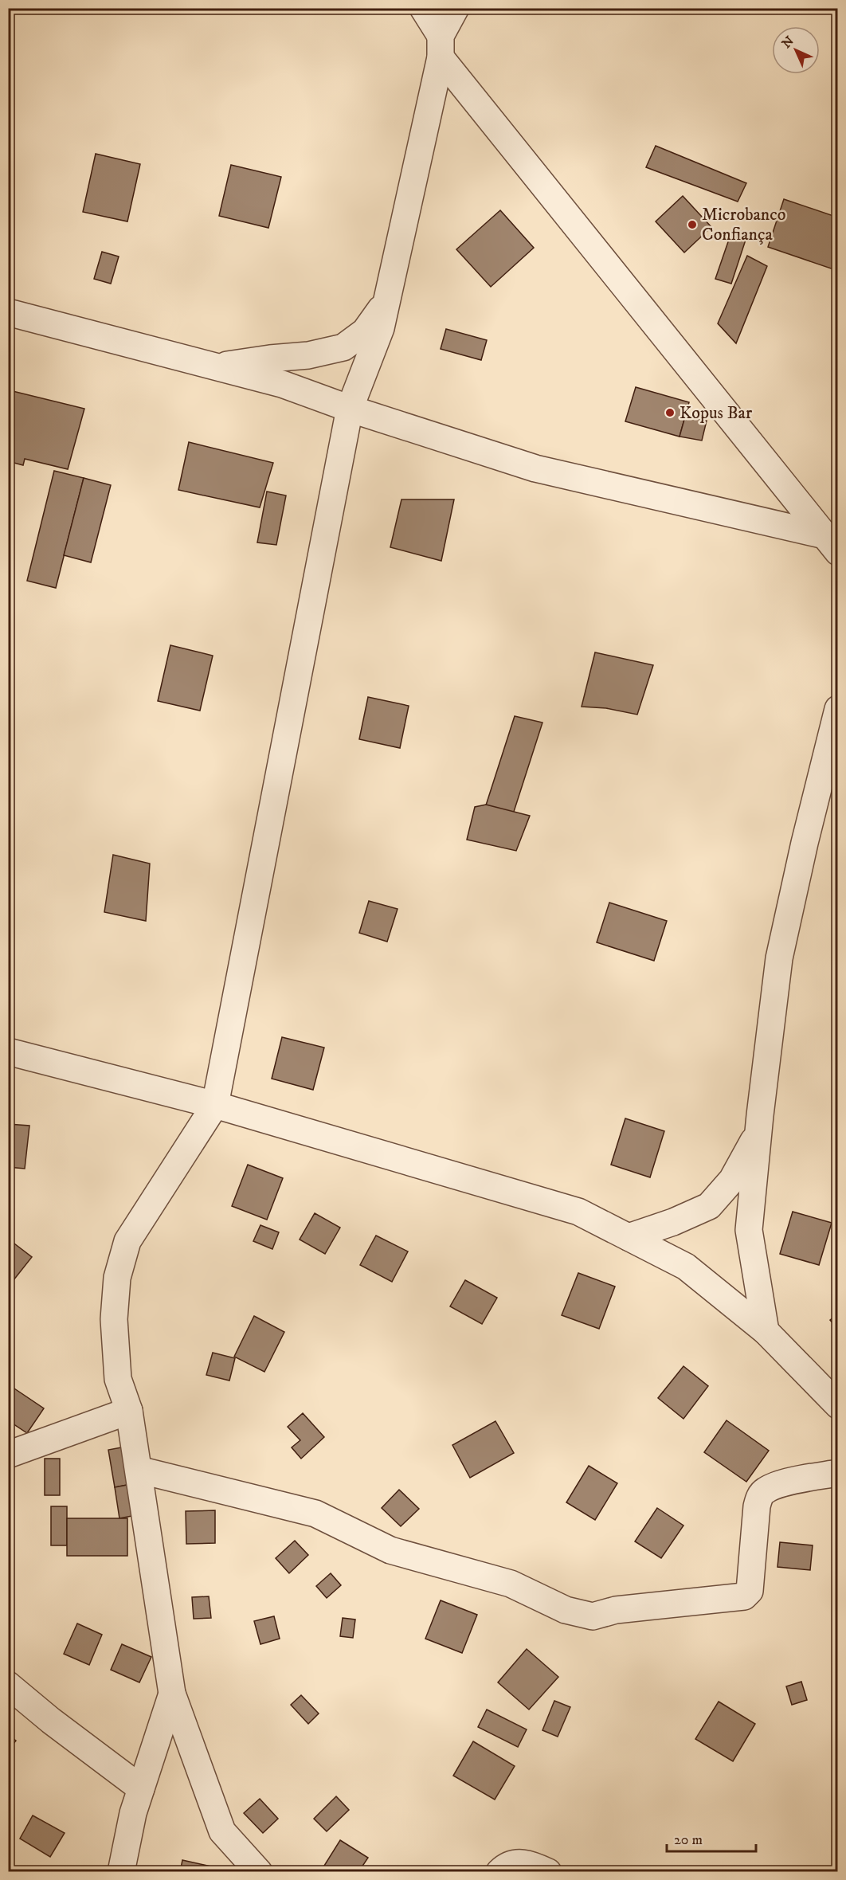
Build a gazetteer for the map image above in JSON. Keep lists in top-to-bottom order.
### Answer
{
  "places": ["Microbanco Confiança", "Kopus Bar"],
  "scale_bar": "20 m",
  "north": "top left"
}
